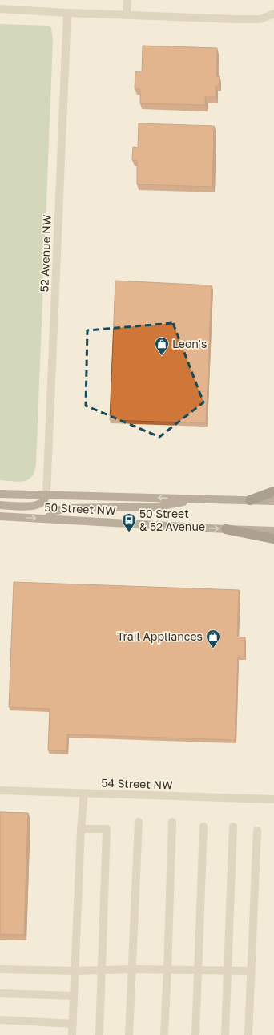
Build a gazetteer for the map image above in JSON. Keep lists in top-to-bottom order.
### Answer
{
  "streets": {
    "main road": ["50 Street NW"],
    "street": ["52 Avenue NW", "54 Street NW"]
  },
  "crossings": [
    ["52 Avenue NW", "50 Street NW"]
  ],
  "places": {
    "shop": ["Leon's", "Trail Appliances"],
    "bus stop": ["50 Street & 52 Avenue"]
  }
}
